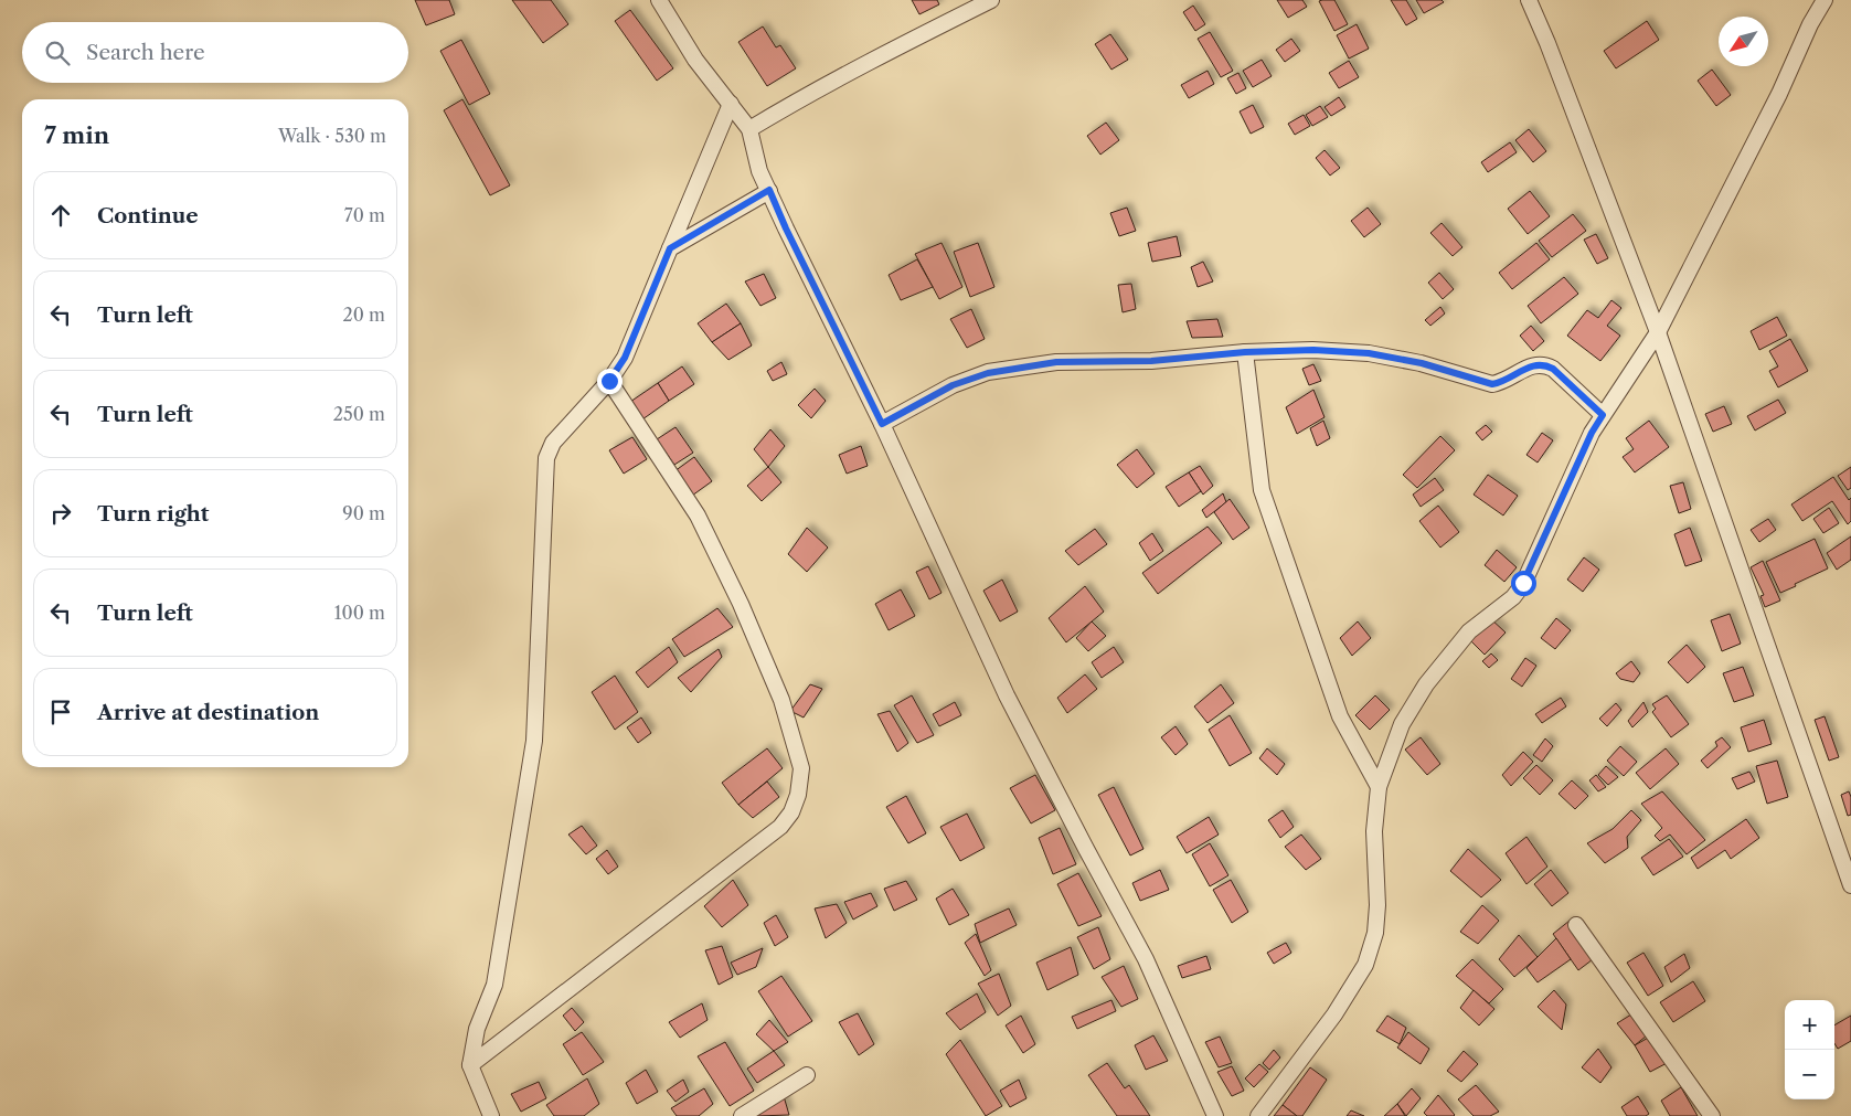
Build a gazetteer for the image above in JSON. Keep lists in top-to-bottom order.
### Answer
{
  "north": "bottom left",
  "page": {
    "search": "Search here",
    "heading": ["7 min", "Walk · 530 m"],
    "list": [
      ["Continue", "70 m"],
      ["Turn left", "20 m"],
      ["Turn left", "250 m"],
      ["Turn right", "90 m"],
      ["Turn left", "100 m"],
      "Arrive at destination"
    ],
    "map_buttons": ["+", "−"]
  }
}
